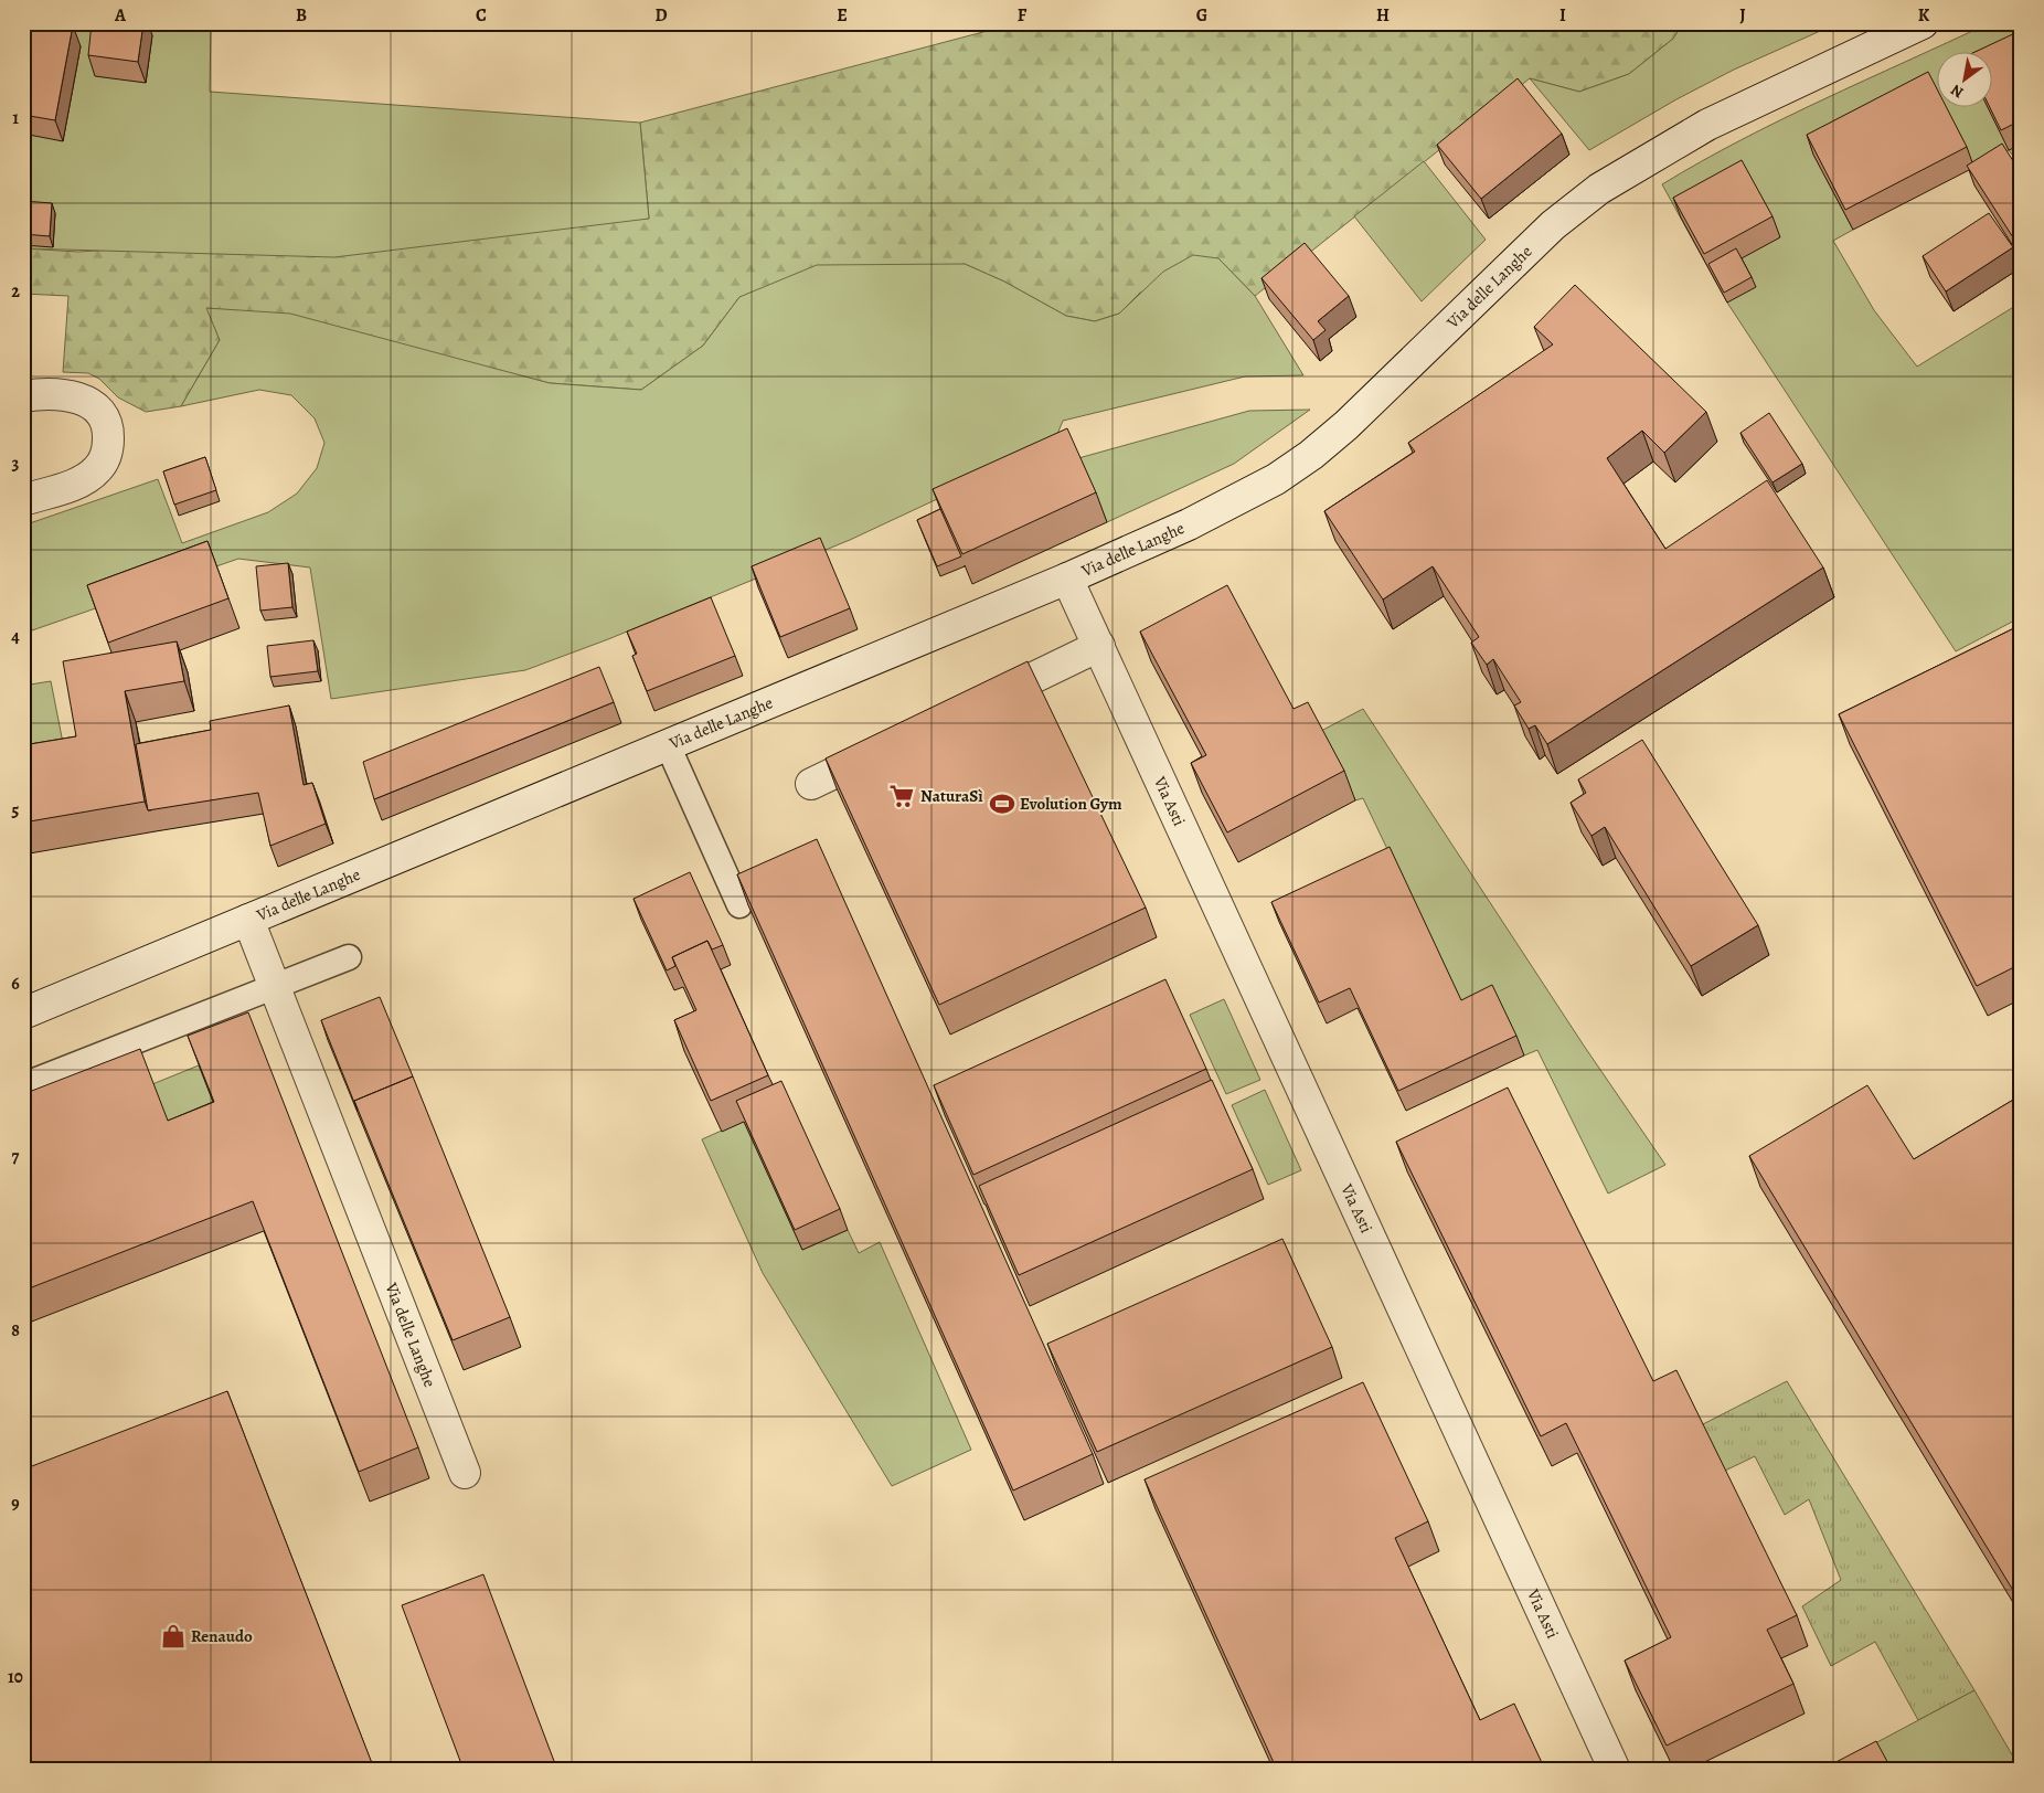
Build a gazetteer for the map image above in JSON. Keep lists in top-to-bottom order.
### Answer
{
  "streets": {
    "street": ["Via delle Langhe", "Via Asti"]
  },
  "crossings": [
    ["Via delle Langhe", "Via Asti"]
  ],
  "places": {
    "supermarket": ["NaturaSì"],
    "sports": ["Evolution Gym"],
    "shop": ["Renaudo"]
  },
  "north": "bottom left",
  "grid": {
    "columns": [
      "A",
      "B",
      "C",
      "D",
      "E",
      "F",
      "G",
      "H",
      "I",
      "J",
      "K"
    ],
    "rows": [
      "1",
      "2",
      "3",
      "4",
      "5",
      "6",
      "7",
      "8",
      "9",
      "10"
    ]
  }
}
